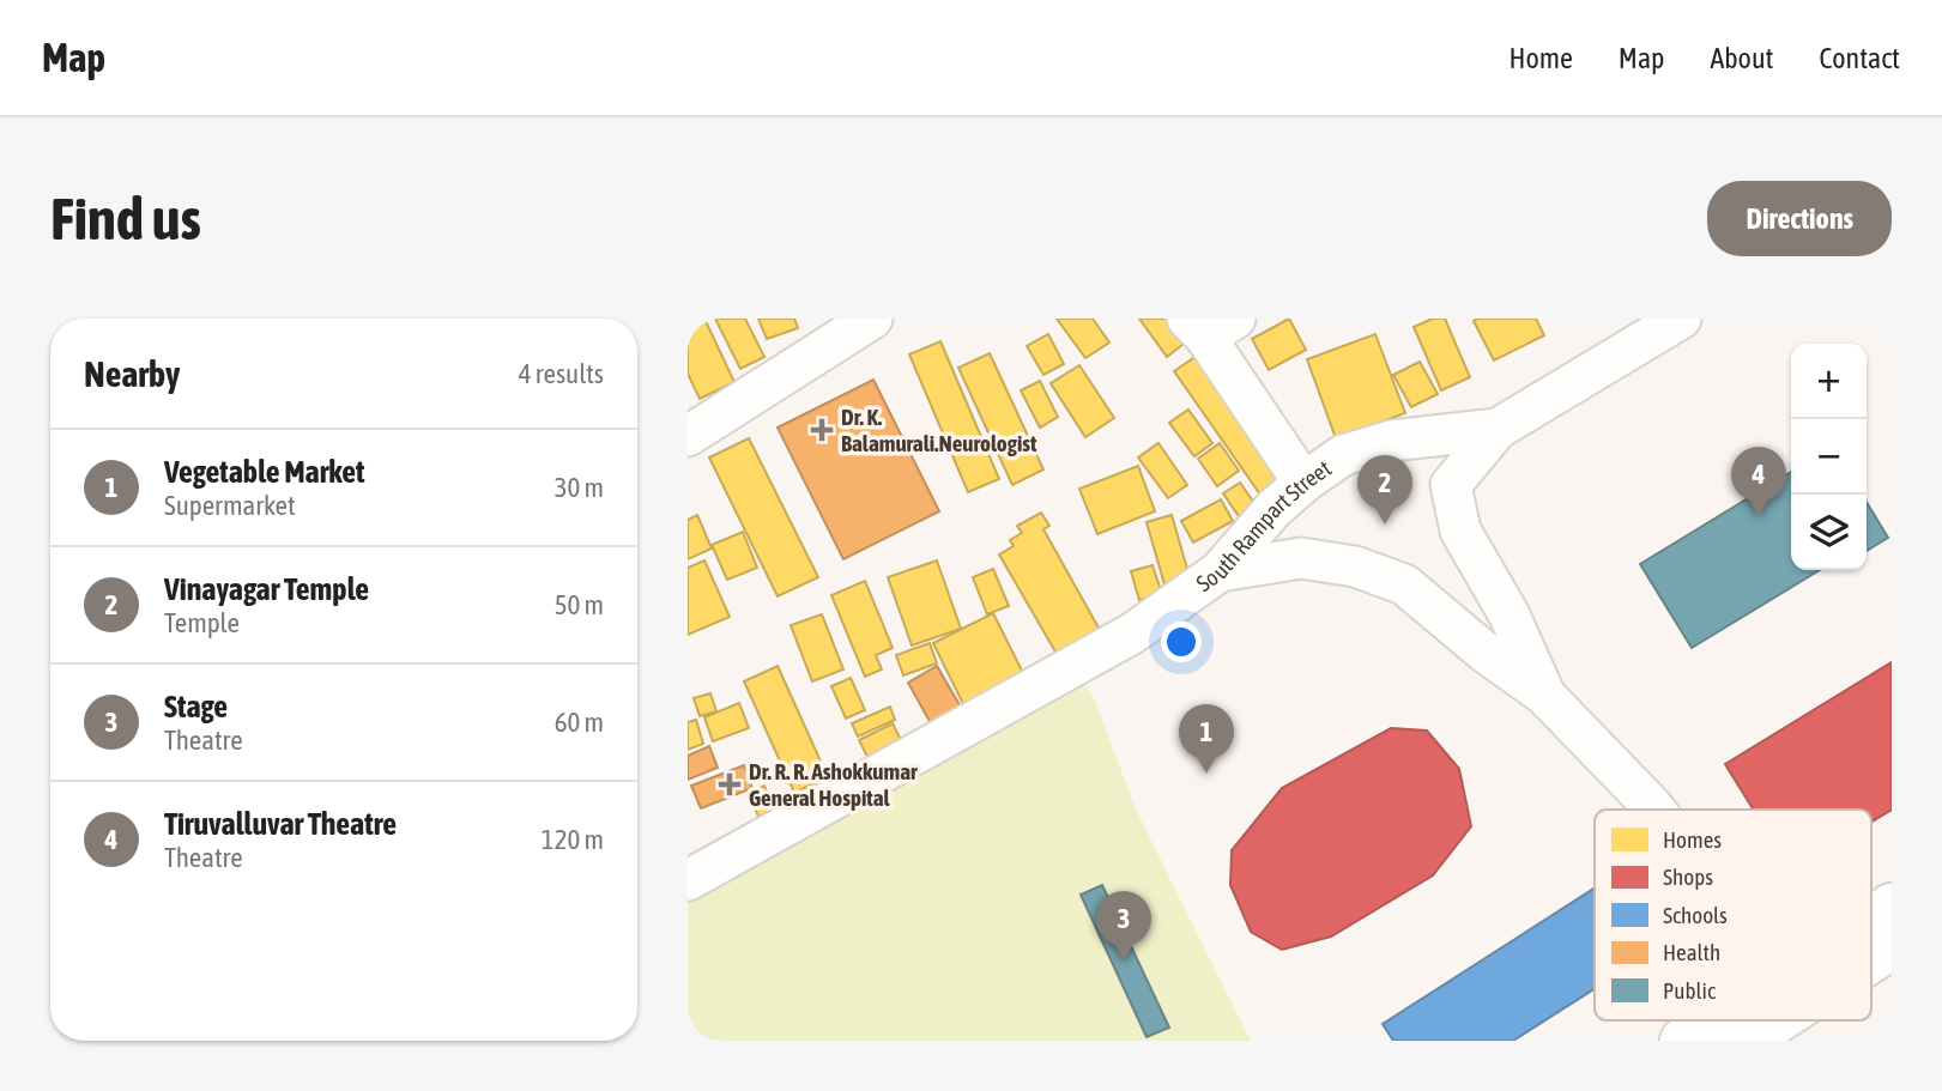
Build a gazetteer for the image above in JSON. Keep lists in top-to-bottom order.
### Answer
{
  "streets": {
    "street": ["South Rampart Street"]
  },
  "places": {
    "health": ["Dr. K. Balamurali.Neurologist", "Dr. R. R. Ashokkumar General Hospital"]
  },
  "legend": [
    "Homes",
    "Shops",
    "Schools",
    "Health",
    "Public"
  ],
  "page": {
    "header": "Map",
    "nav": [
      "Home",
      "Map",
      "About",
      "Contact"
    ],
    "buttons": "Directions",
    "title": "Find us",
    "heading": ["Nearby", "4 results"],
    "map_buttons": ["+", "−"],
    "list": [
      {
        "mark": "1",
        "name": "Vegetable Market",
        "note": "Supermarket",
        "value": "30 m"
      },
      {
        "mark": "2",
        "name": "Vinayagar Temple",
        "note": "Temple",
        "value": "50 m"
      },
      {
        "mark": "3",
        "name": "Stage",
        "note": "Theatre",
        "value": "60 m"
      },
      {
        "mark": "4",
        "name": "Tiruvalluvar Theatre",
        "note": "Theatre",
        "value": "120 m"
      }
    ],
    "pins": [
      "4",
      "2",
      "1",
      "3"
    ]
  }
}
